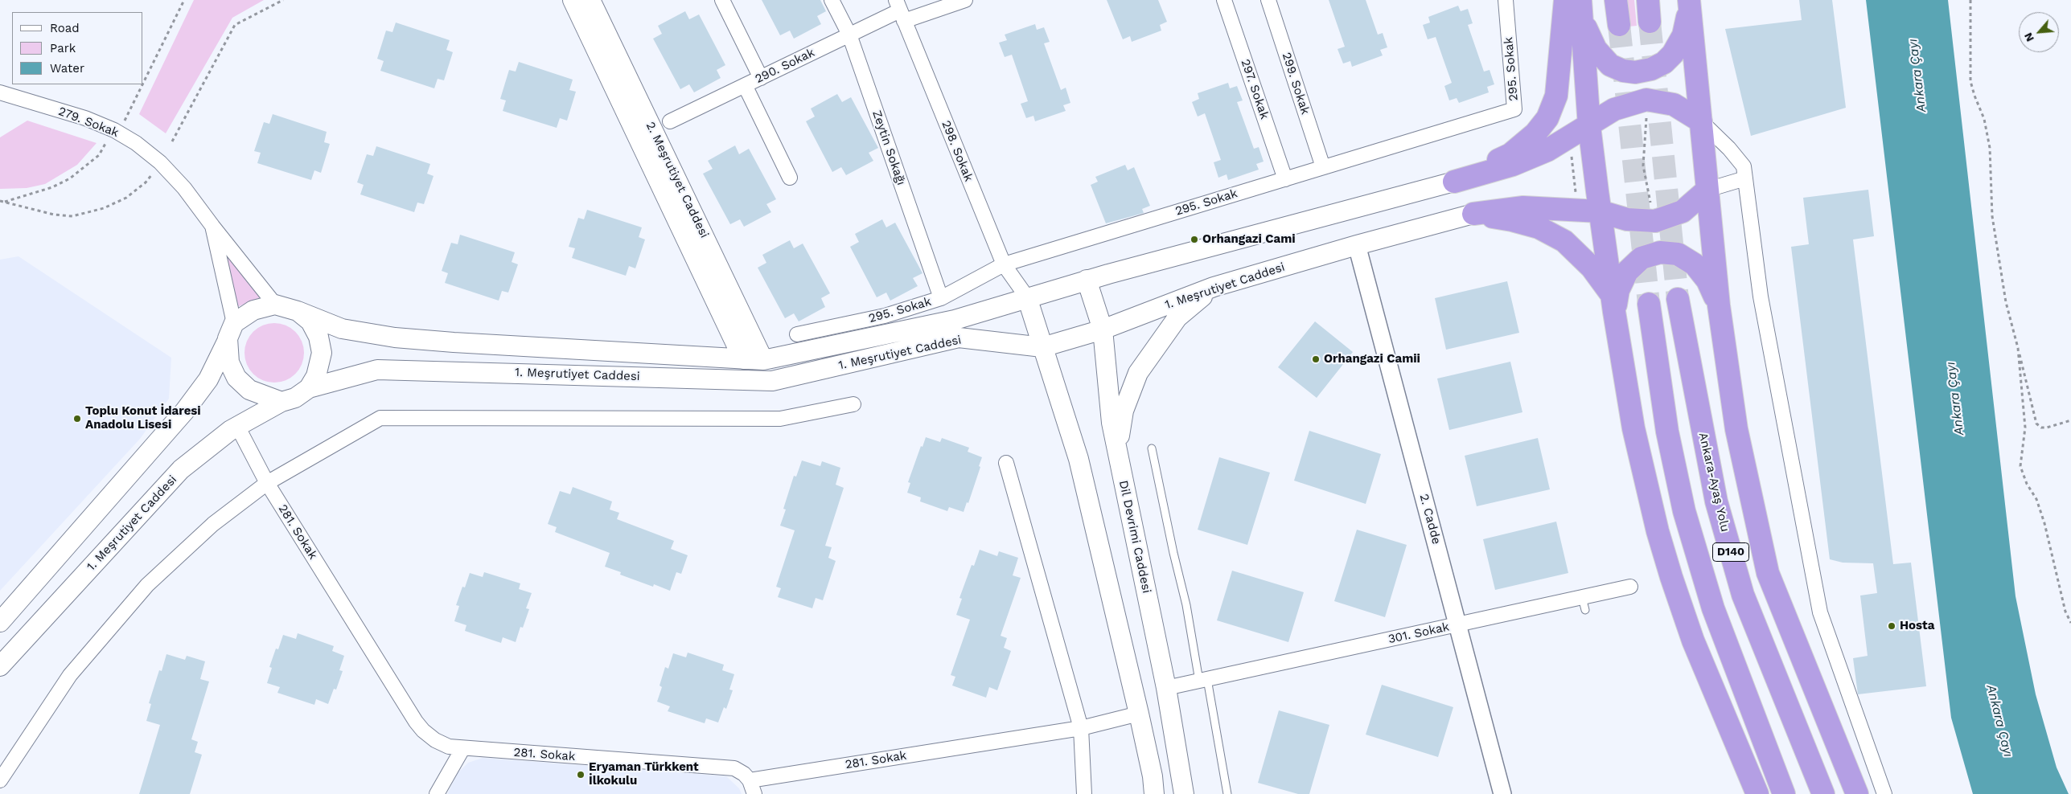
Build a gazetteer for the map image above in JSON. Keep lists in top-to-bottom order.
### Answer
{
  "streets": {
    "highway": ["Ankara-Ayaş Yolu", "D140"],
    "main road": ["2. Meşrutiyet Caddesi", "1. Meşrutiyet Caddesi", "Dil Devrimi Caddesi"],
    "street": [
      "290. Sokak",
      "295. Sokak",
      "299. Sokak",
      "297. Sokak",
      "279. Sokak",
      "Zeytin Sokağı",
      "298. Sokak",
      "2. Cadde",
      "281. Sokak",
      "301. Sokak"
    ]
  },
  "crossings": [
    ["290. Sokak", "Zeytin Sokağı"],
    ["290. Sokak", "298. Sokak"],
    ["295. Sokak", "299. Sokak"],
    ["295. Sokak", "297. Sokak"],
    ["295. Sokak", "Zeytin Sokağı"],
    ["295. Sokak", "298. Sokak"],
    ["279. Sokak", "1. Meşrutiyet Caddesi"],
    ["298. Sokak", "1. Meşrutiyet Caddesi"],
    ["2. Meşrutiyet Caddesi", "1. Meşrutiyet Caddesi"],
    ["1. Meşrutiyet Caddesi", "2. Cadde"],
    ["1. Meşrutiyet Caddesi", "281. Sokak"],
    ["1. Meşrutiyet Caddesi", "Dil Devrimi Caddesi"],
    ["2. Cadde", "301. Sokak"],
    ["Dil Devrimi Caddesi", "301. Sokak"]
  ],
  "water": ["Ankara Çayı"],
  "places": [
    "Orhangazi Cami",
    "Orhangazi Camii",
    "Toplu Konut İdaresi Anadolu Lisesi",
    "Hosta",
    "Eryaman Türkkent İlkokulu"
  ],
  "legend": ["Road", "Park", "Water"],
  "north": "bottom left"
}
